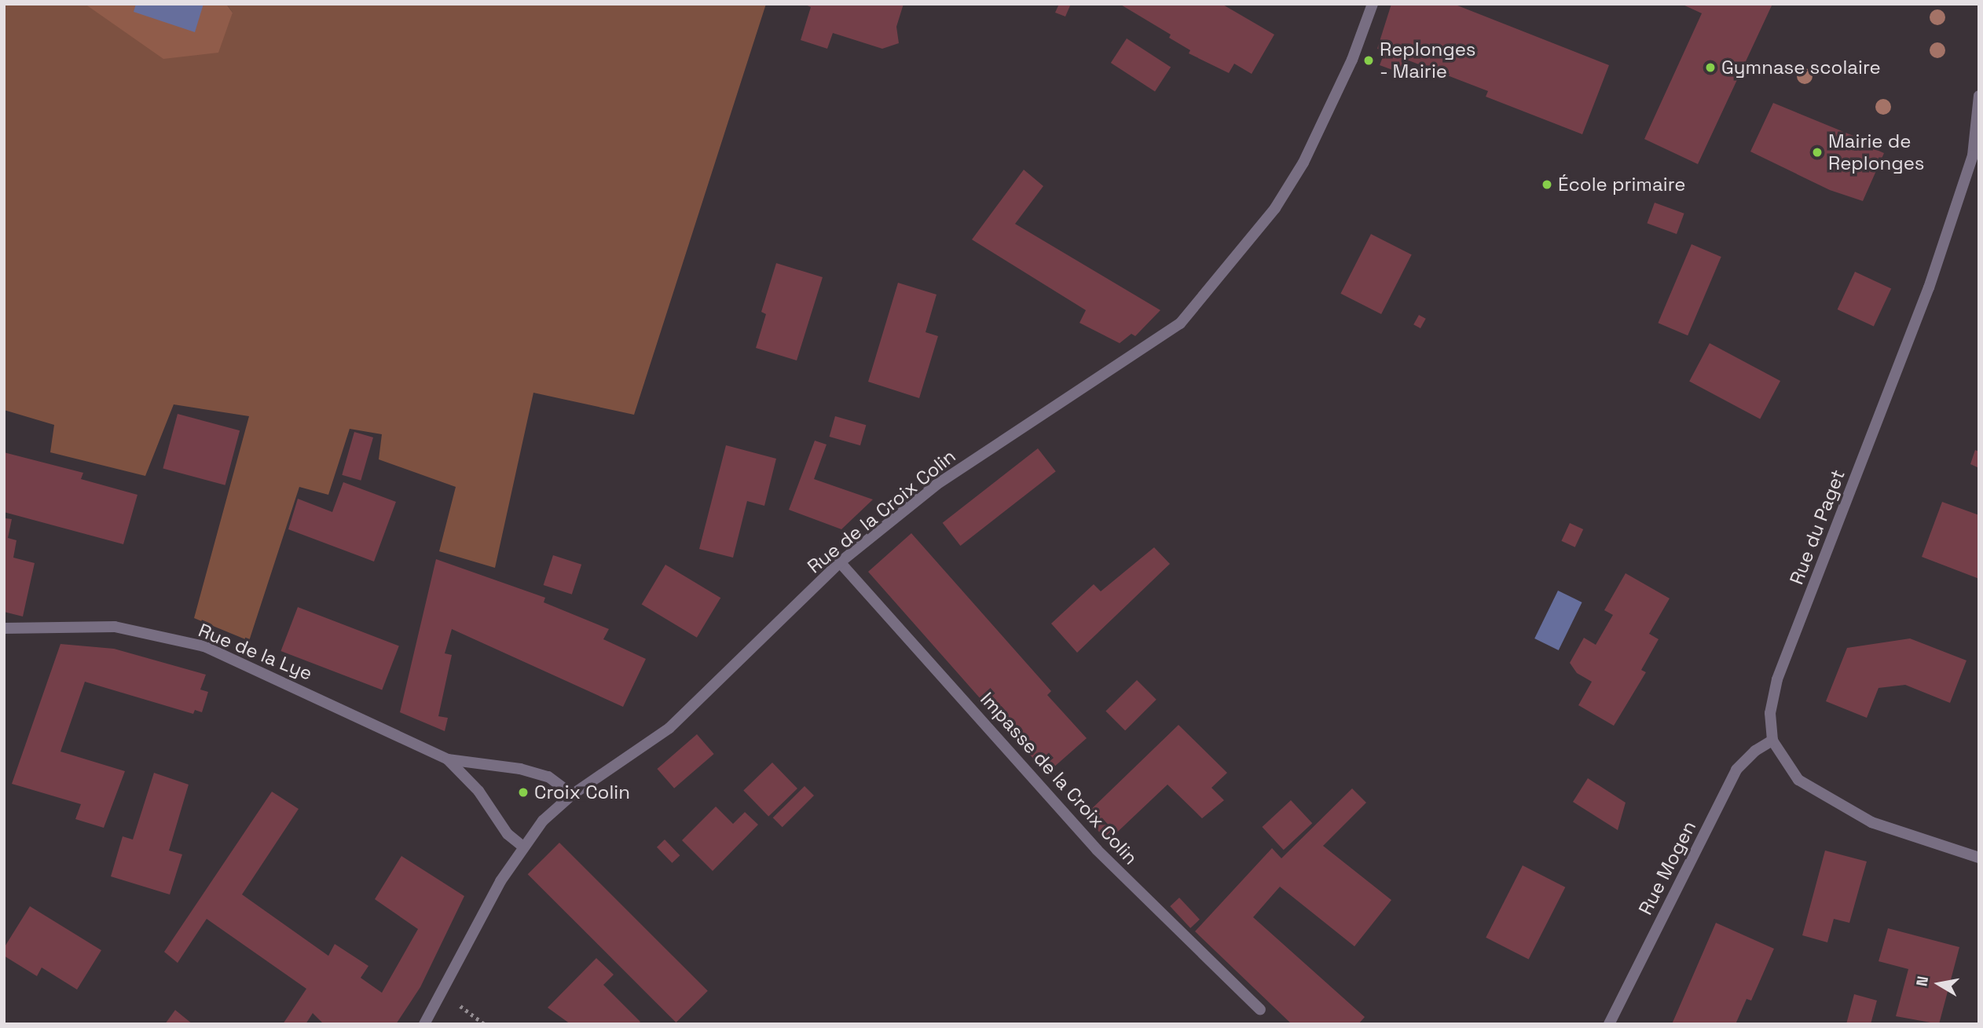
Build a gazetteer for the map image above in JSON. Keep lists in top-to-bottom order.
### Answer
{
  "streets": {
    "street": [
      "Rue de la Croix Colin",
      "Rue du Paget",
      "Rue de la Lye",
      "Impasse de la Croix Colin",
      "Rue Mogen"
    ]
  },
  "crossings": [
    ["Rue de la Croix Colin", "Rue de la Lye"],
    ["Rue de la Croix Colin", "Impasse de la Croix Colin"],
    ["Rue du Paget", "Rue Mogen"]
  ],
  "places": [
    "Replonges - Mairie",
    "Gymnase scolaire",
    "Mairie de Replonges",
    "École primaire",
    "Croix Colin"
  ],
  "north": "left"
}
